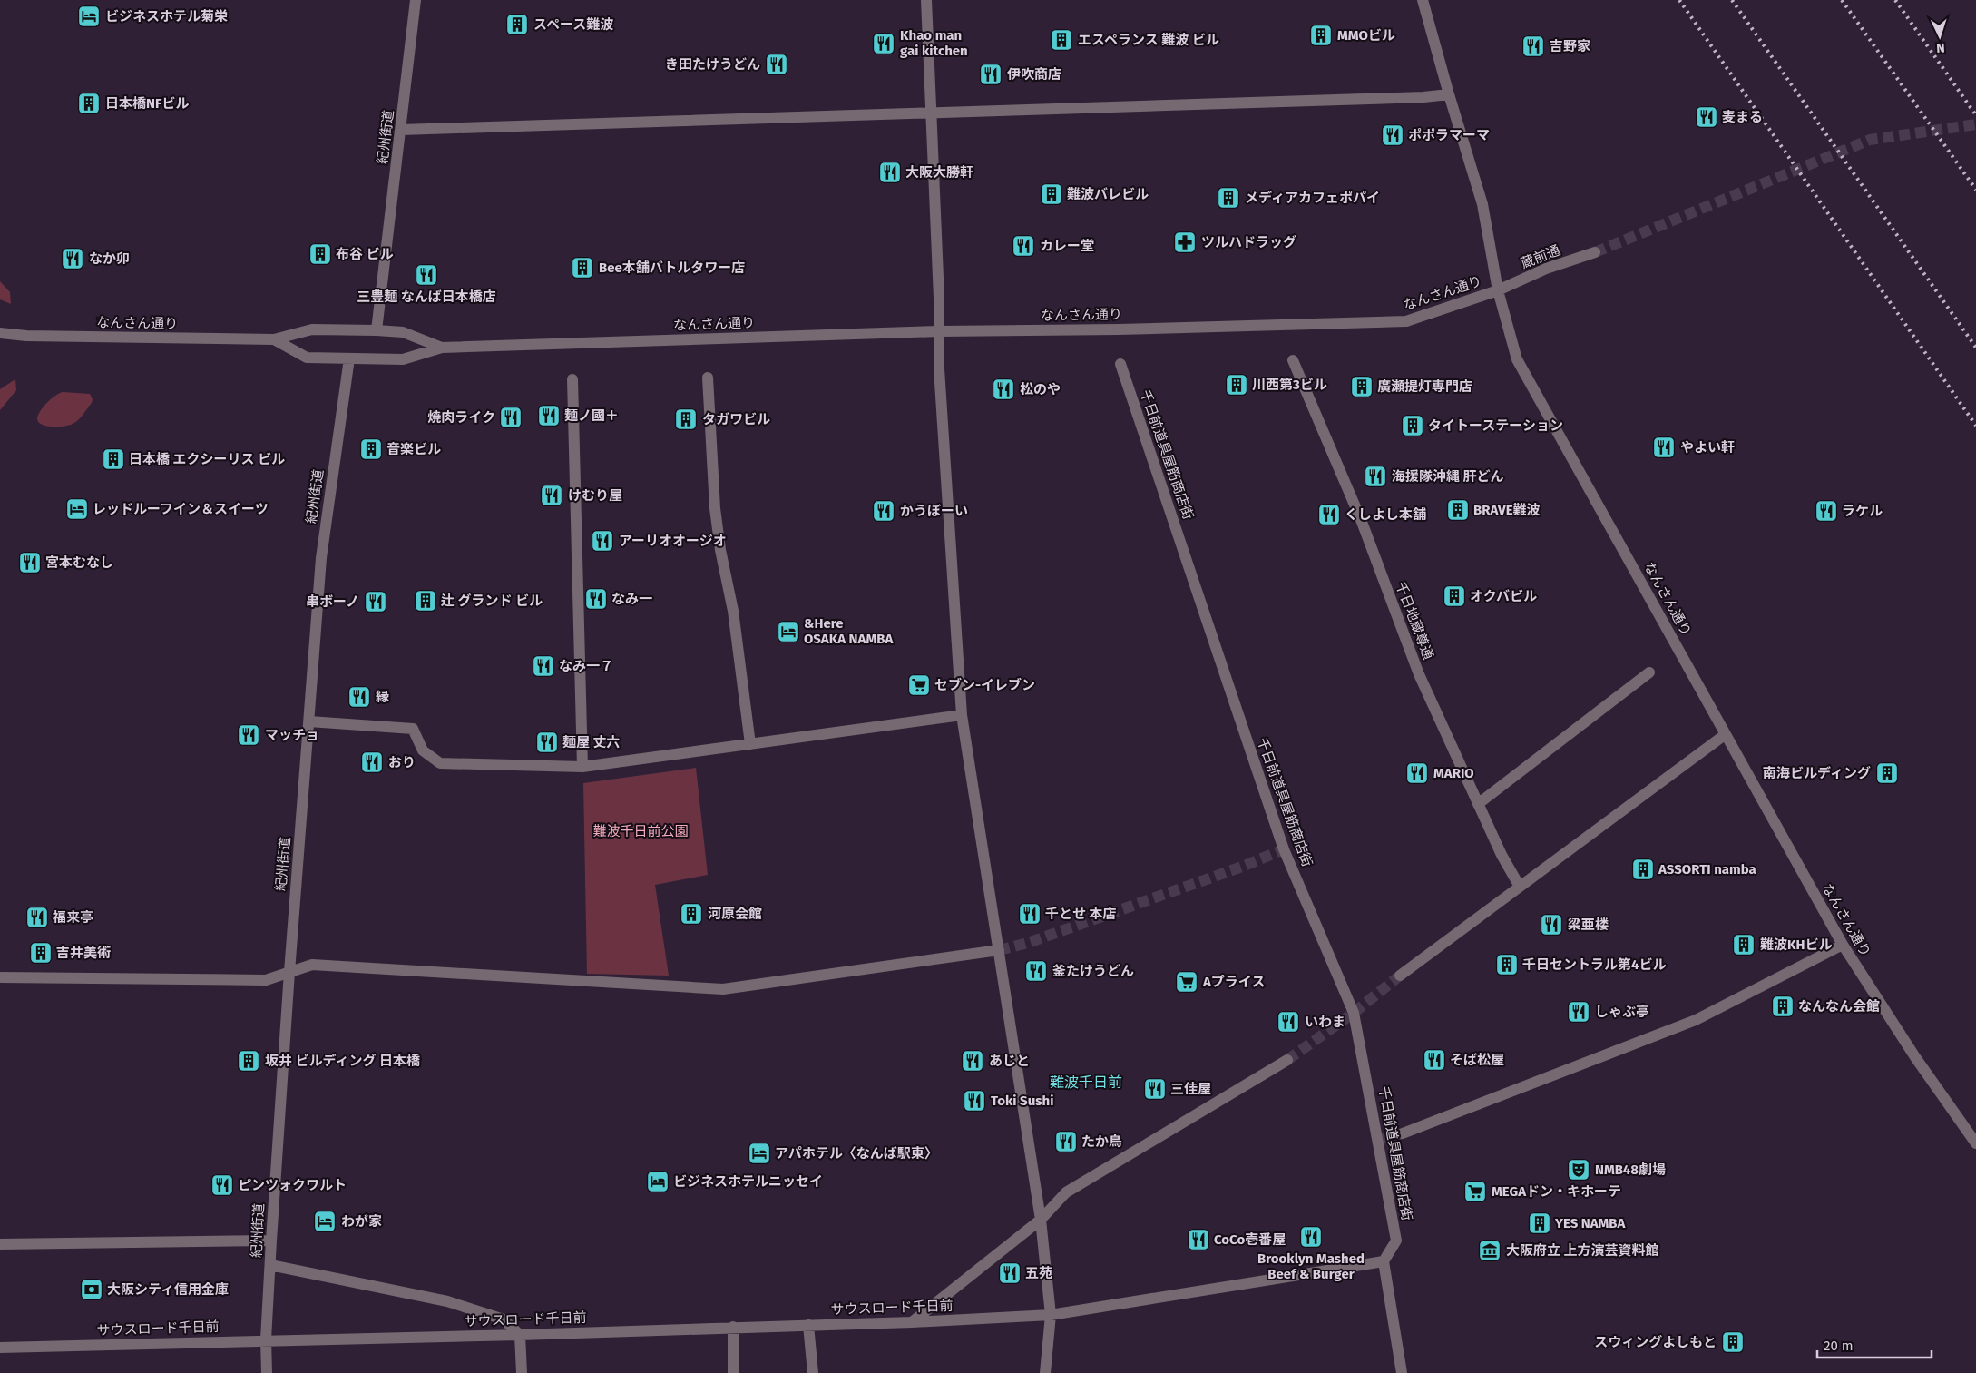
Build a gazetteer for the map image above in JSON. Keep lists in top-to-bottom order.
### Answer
{
  "streets": {
    "street": [
      "紀州街道",
      "蔵前通",
      "なんさん通り",
      "千日前道具屋筋商店街",
      "千日地蔵尊通",
      "サウスロード千日前"
    ]
  },
  "crossings": [
    ["紀州街道", "なんさん通り"],
    ["紀州街道", "サウスロード千日前"],
    ["蔵前通", "なんさん通り"],
    ["千日前道具屋筋商店街", "サウスロード千日前"]
  ],
  "districts": ["難波千日前"],
  "parks": ["難波千日前公園"],
  "places": {
    "hotel": [
      "ビジネスホテル菊栄",
      "レッドルーフイン＆スイーツ",
      "&Here OSAKA NAMBA",
      "アパホテル〈なんば駅東〉",
      "ビジネスホテルニッセイ",
      "わが家"
    ],
    "building": [
      "スペース難波",
      "MMOビル",
      "エスペランス 難波 ビル",
      "日本橋NFビル",
      "難波バレビル",
      "メディアカフェポパイ",
      "布谷 ビル",
      "Bee本舗バトルタワー店",
      "川西第3ビル",
      "廣瀬提灯専門店",
      "タガワビル",
      "タイトーステーション",
      "音楽ビル",
      "日本橋 エクシーリス ビル",
      "BRAVE難波",
      "オクバビル",
      "辻 グランド ビル",
      "南海ビルディング",
      "ASSORTI namba",
      "河原会館",
      "難波KHビル",
      "吉井美術",
      "千日セントラル第4ビル",
      "なんなん会館",
      "坂井 ビルディング 日本橋",
      "YES NAMBA",
      "スウィングよしもと"
    ],
    "restaurant": [
      "Khao man gai kitchen",
      "吉野家",
      "き田たけうどん",
      "伊吹商店",
      "麦まる",
      "ポポラマーマ",
      "大阪大勝軒",
      "カレー堂",
      "なか卯",
      "三豊麺 なんば日本橋店",
      "松のや",
      "麺ノ國＋",
      "焼肉ライク",
      "やよい軒",
      "海援隊沖縄 肝どん",
      "けむり屋",
      "かうぼーい",
      "ラケル",
      "くしよし本舗",
      "アーリオオージオ",
      "宮本むなし",
      "なみ一",
      "串ボーノ",
      "なみ一７",
      "縁",
      "マッチョ",
      "麺屋 丈六",
      "おり",
      "MARIO",
      "千とせ 本店",
      "福来亭",
      "梁亜楼",
      "釜たけうどん",
      "しゃぶ亭",
      "いわま",
      "そば松屋",
      "あじと",
      "三佳屋",
      "Toki Sushi",
      "たか鳥",
      "ピンツォクワルト",
      "Brooklyn Mashed Beef & Burger",
      "CoCo壱番屋",
      "五苑"
    ],
    "pharmacy": ["ツルハドラッグ"],
    "supermarket": ["セブン-イレブン", "Aプライス", "MEGAドン・キホーテ"],
    "theatre": ["NMB48劇場"],
    "museum": ["大阪府立 上方演芸資料館"],
    "bank": ["大阪シティ信用金庫"]
  },
  "scale_bar": "20 m",
  "north": "bottom"
}
